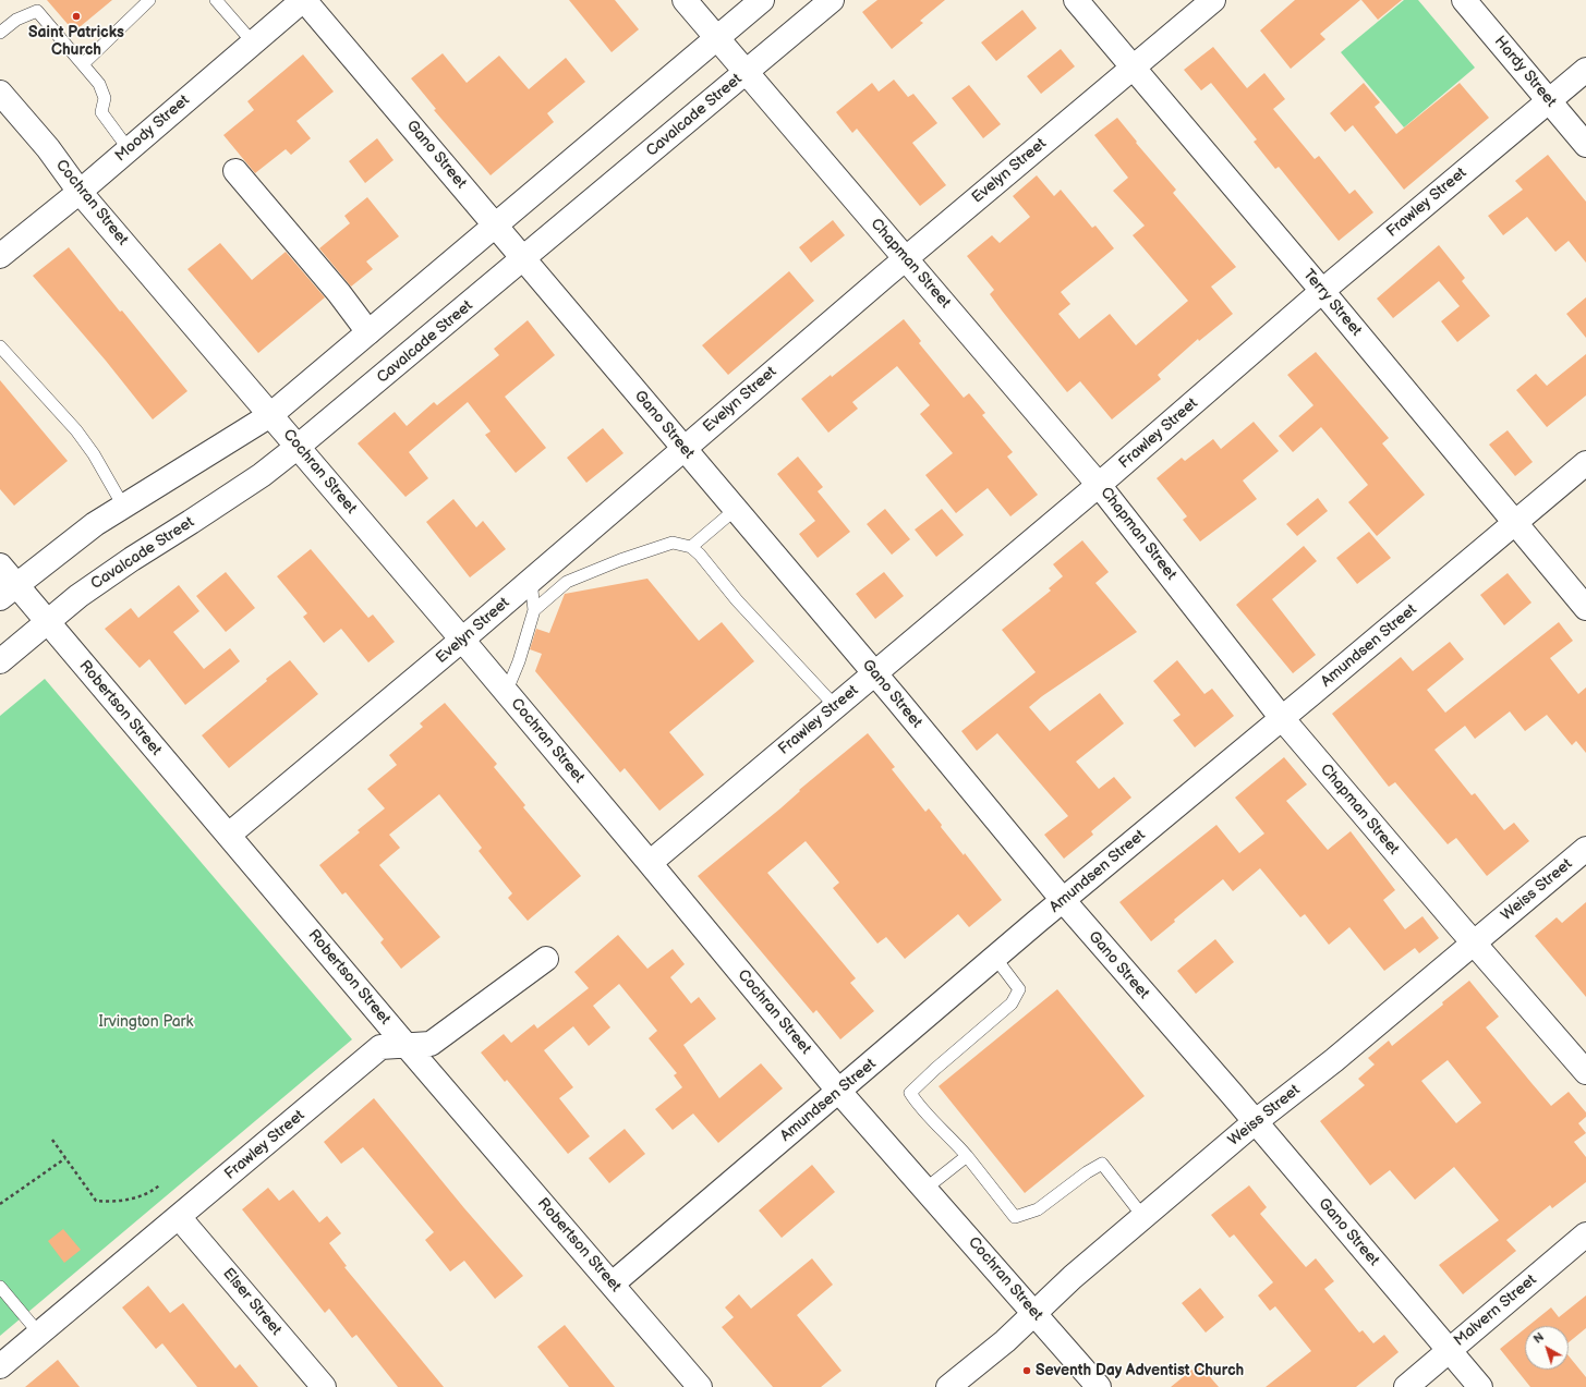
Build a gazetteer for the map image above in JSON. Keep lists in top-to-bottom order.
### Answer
{
  "streets": {
    "street": [
      "Hardy Street",
      "Cavalcade Street",
      "Moody Street",
      "Gano Street",
      "Evelyn Street",
      "Cochran Street",
      "Frawley Street",
      "Chapman Street",
      "Terry Street",
      "Amundsen Street",
      "Robertson Street",
      "Weiss Street",
      "Elser Street",
      "Malvern Street"
    ]
  },
  "crossings": [
    ["Hardy Street", "Frawley Street"],
    ["Cavalcade Street", "Gano Street"],
    ["Cavalcade Street", "Cochran Street"],
    ["Cavalcade Street", "Chapman Street"],
    ["Cavalcade Street", "Robertson Street"],
    ["Moody Street", "Gano Street"],
    ["Moody Street", "Cochran Street"],
    ["Gano Street", "Evelyn Street"],
    ["Gano Street", "Frawley Street"],
    ["Gano Street", "Amundsen Street"],
    ["Gano Street", "Weiss Street"],
    ["Gano Street", "Malvern Street"],
    ["Evelyn Street", "Cochran Street"],
    ["Evelyn Street", "Chapman Street"],
    ["Evelyn Street", "Terry Street"],
    ["Evelyn Street", "Robertson Street"],
    ["Cochran Street", "Frawley Street"],
    ["Cochran Street", "Amundsen Street"],
    ["Cochran Street", "Weiss Street"],
    ["Frawley Street", "Chapman Street"],
    ["Frawley Street", "Terry Street"],
    ["Frawley Street", "Robertson Street"],
    ["Frawley Street", "Elser Street"],
    ["Chapman Street", "Amundsen Street"],
    ["Chapman Street", "Weiss Street"],
    ["Terry Street", "Amundsen Street"],
    ["Amundsen Street", "Robertson Street"]
  ],
  "parks": ["Irvington Park"],
  "places": ["Saint Patricks Church", "Seventh Day Adventist Church"],
  "north": "top left"
}
